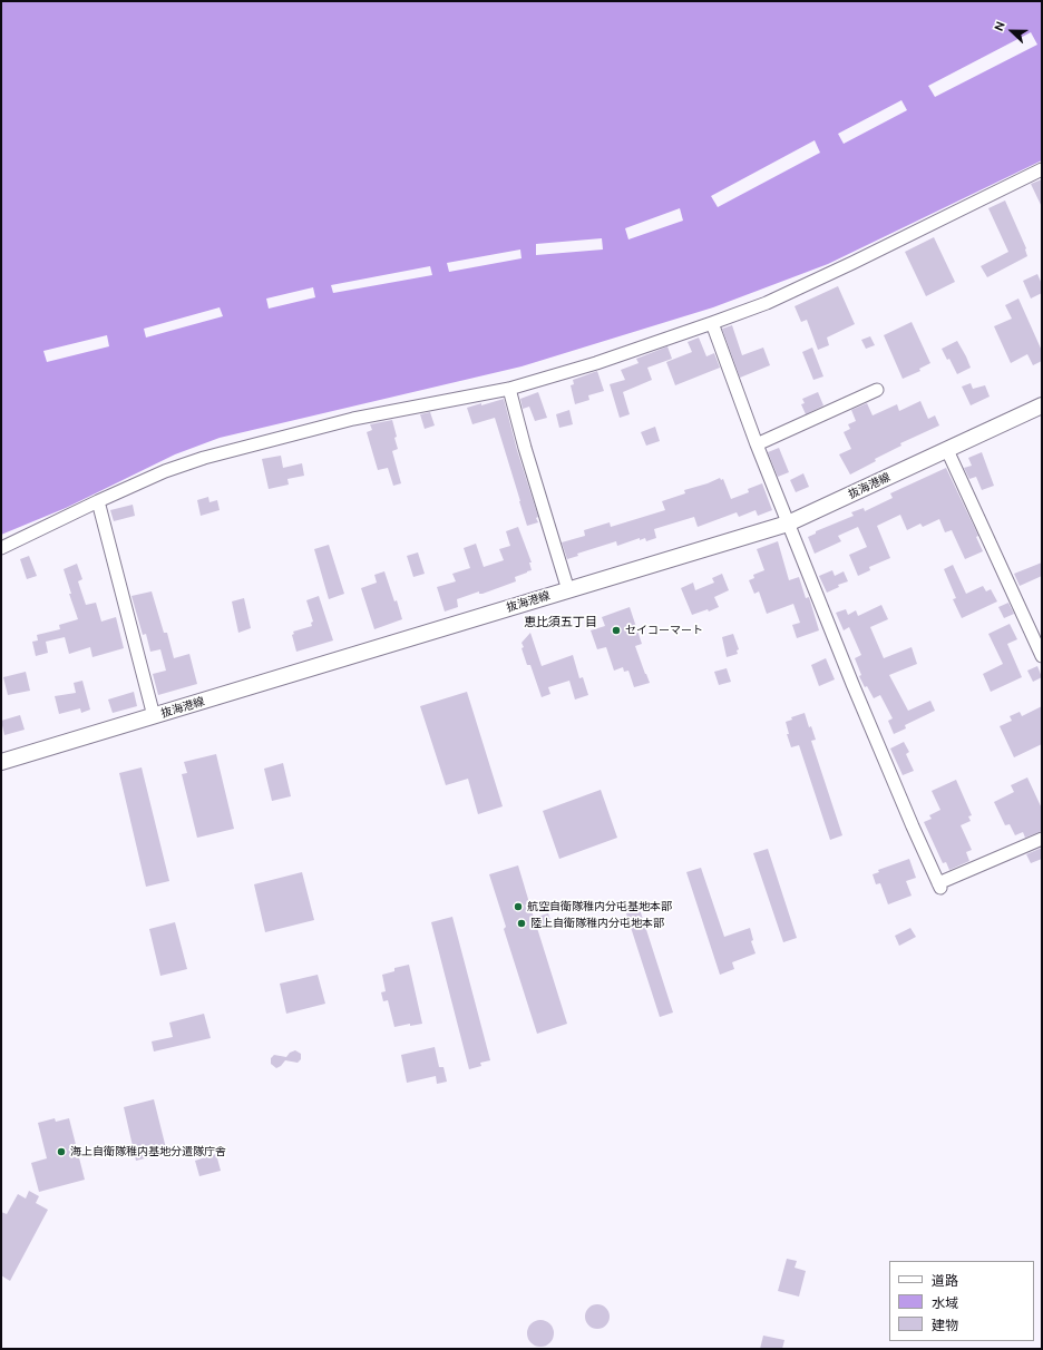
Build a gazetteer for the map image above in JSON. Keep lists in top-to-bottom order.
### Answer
{
  "streets": {
    "main road": ["抜海港線"]
  },
  "districts": ["恵比須五丁目"],
  "places": [
    "セイコーマート",
    "航空自衛隊稚内分屯基地本部",
    "陸上自衛隊稚内分屯地本部",
    "海上自衛隊稚内基地分遣隊庁舎"
  ],
  "legend": ["道路", "水域", "建物"],
  "north": "left"
}
